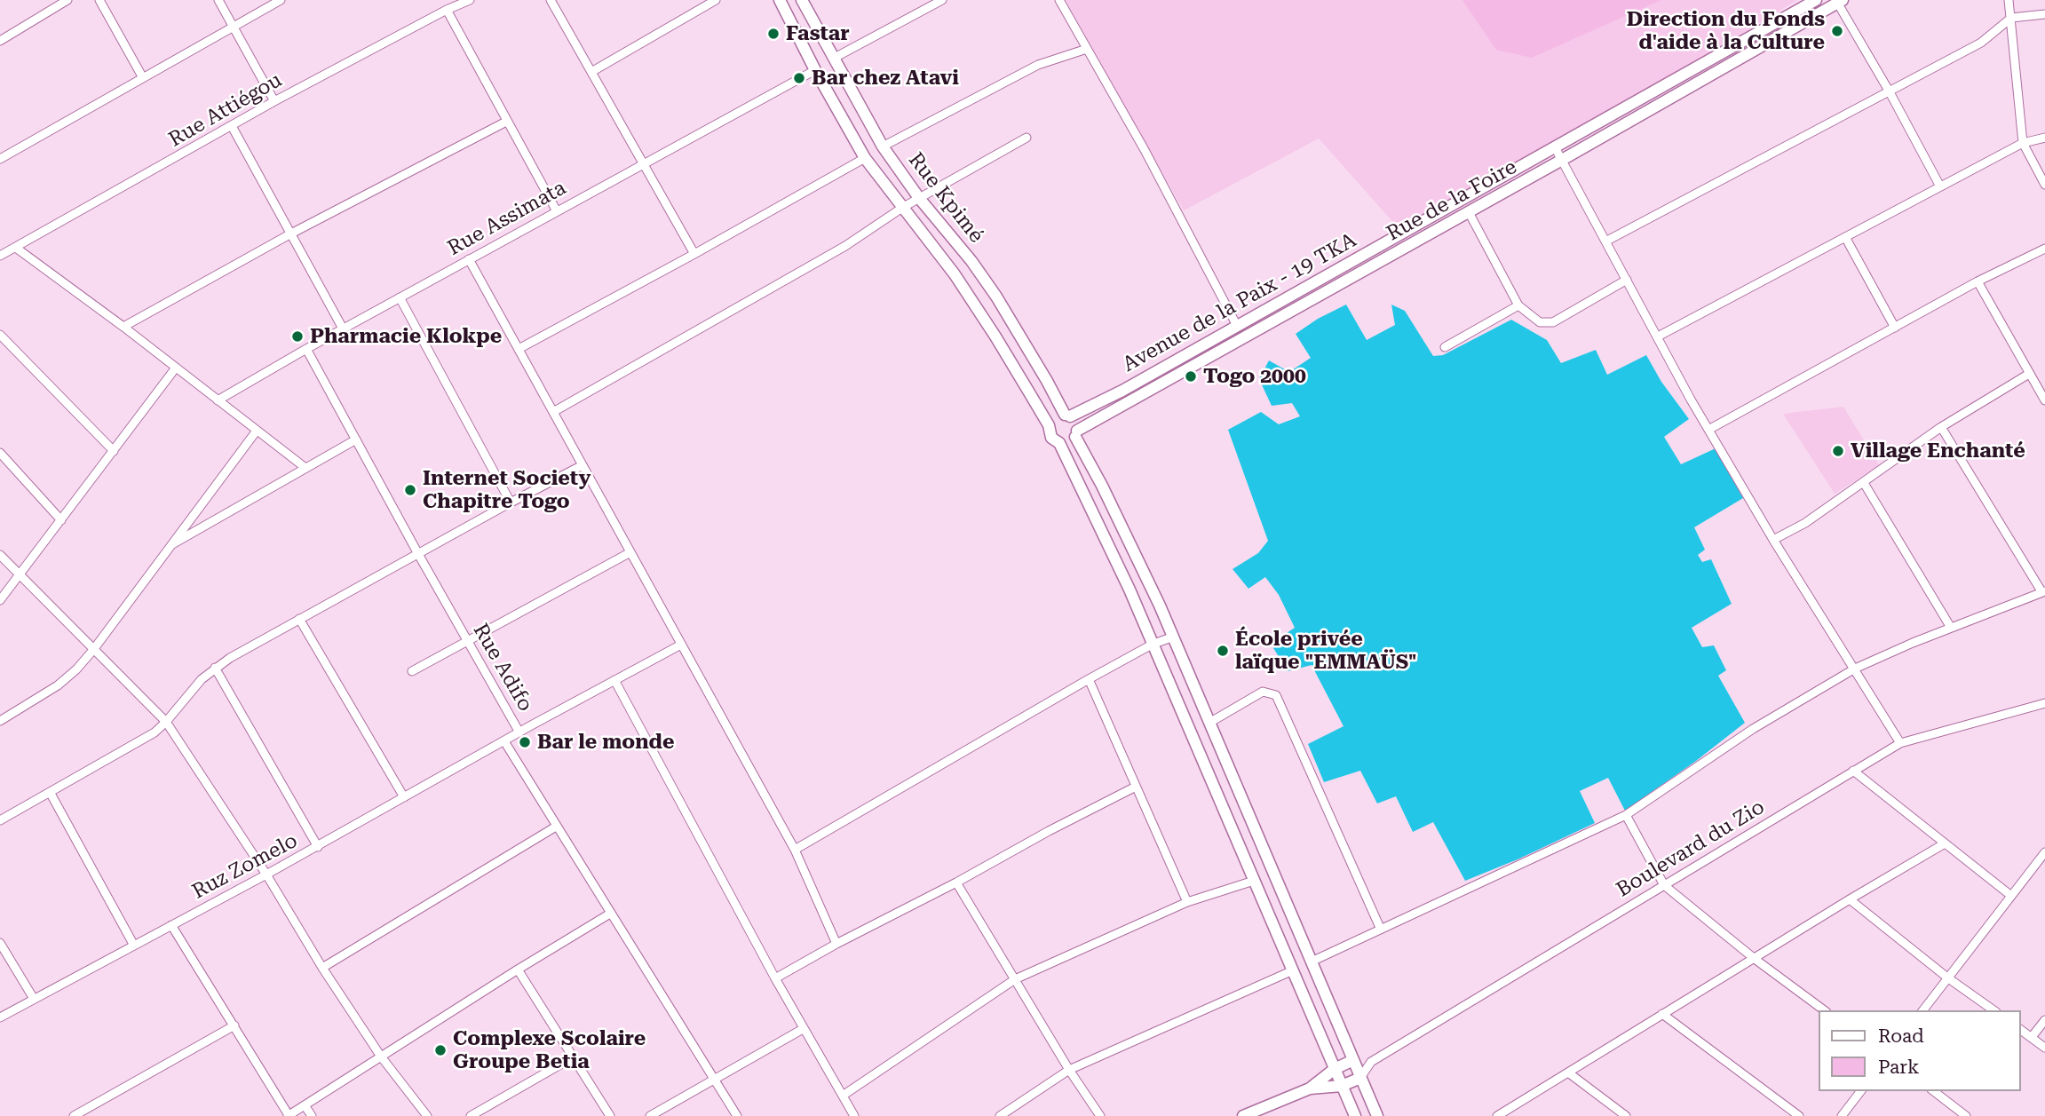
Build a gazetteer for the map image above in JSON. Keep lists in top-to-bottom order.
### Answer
{
  "streets": {
    "main road": ["Rue Kpimé", "Rue de la Foire", "Avenue de la Paix - 19 TKA"],
    "street": [
      "Rue Attiégou",
      "Rue Assimata",
      "Rue Adifo",
      "Boulevard du Zio",
      "Ruz Zomelo"
    ]
  },
  "crossings": [
    ["Rue Kpimé", "Rue de la Foire"],
    ["Rue Kpimé", "Avenue de la Paix - 19 TKA"],
    ["Rue de la Foire", "Avenue de la Paix - 19 TKA"],
    ["Rue Assimata", "Rue Adifo"],
    ["Rue Adifo", "Ruz Zomelo"]
  ],
  "places": [
    "Direction du Fonds d'aide à la Culture",
    "Fastar",
    "Bar chez Atavi",
    "Pharmacie Klokpe",
    "Togo 2000",
    "Village Enchanté",
    "Internet Society Chapitre Togo",
    "École privée laïque \"EMMAÜS\"",
    "Bar le monde",
    "Complexe Scolaire Groupe Betia"
  ],
  "legend": ["Road", "Park"]
}
